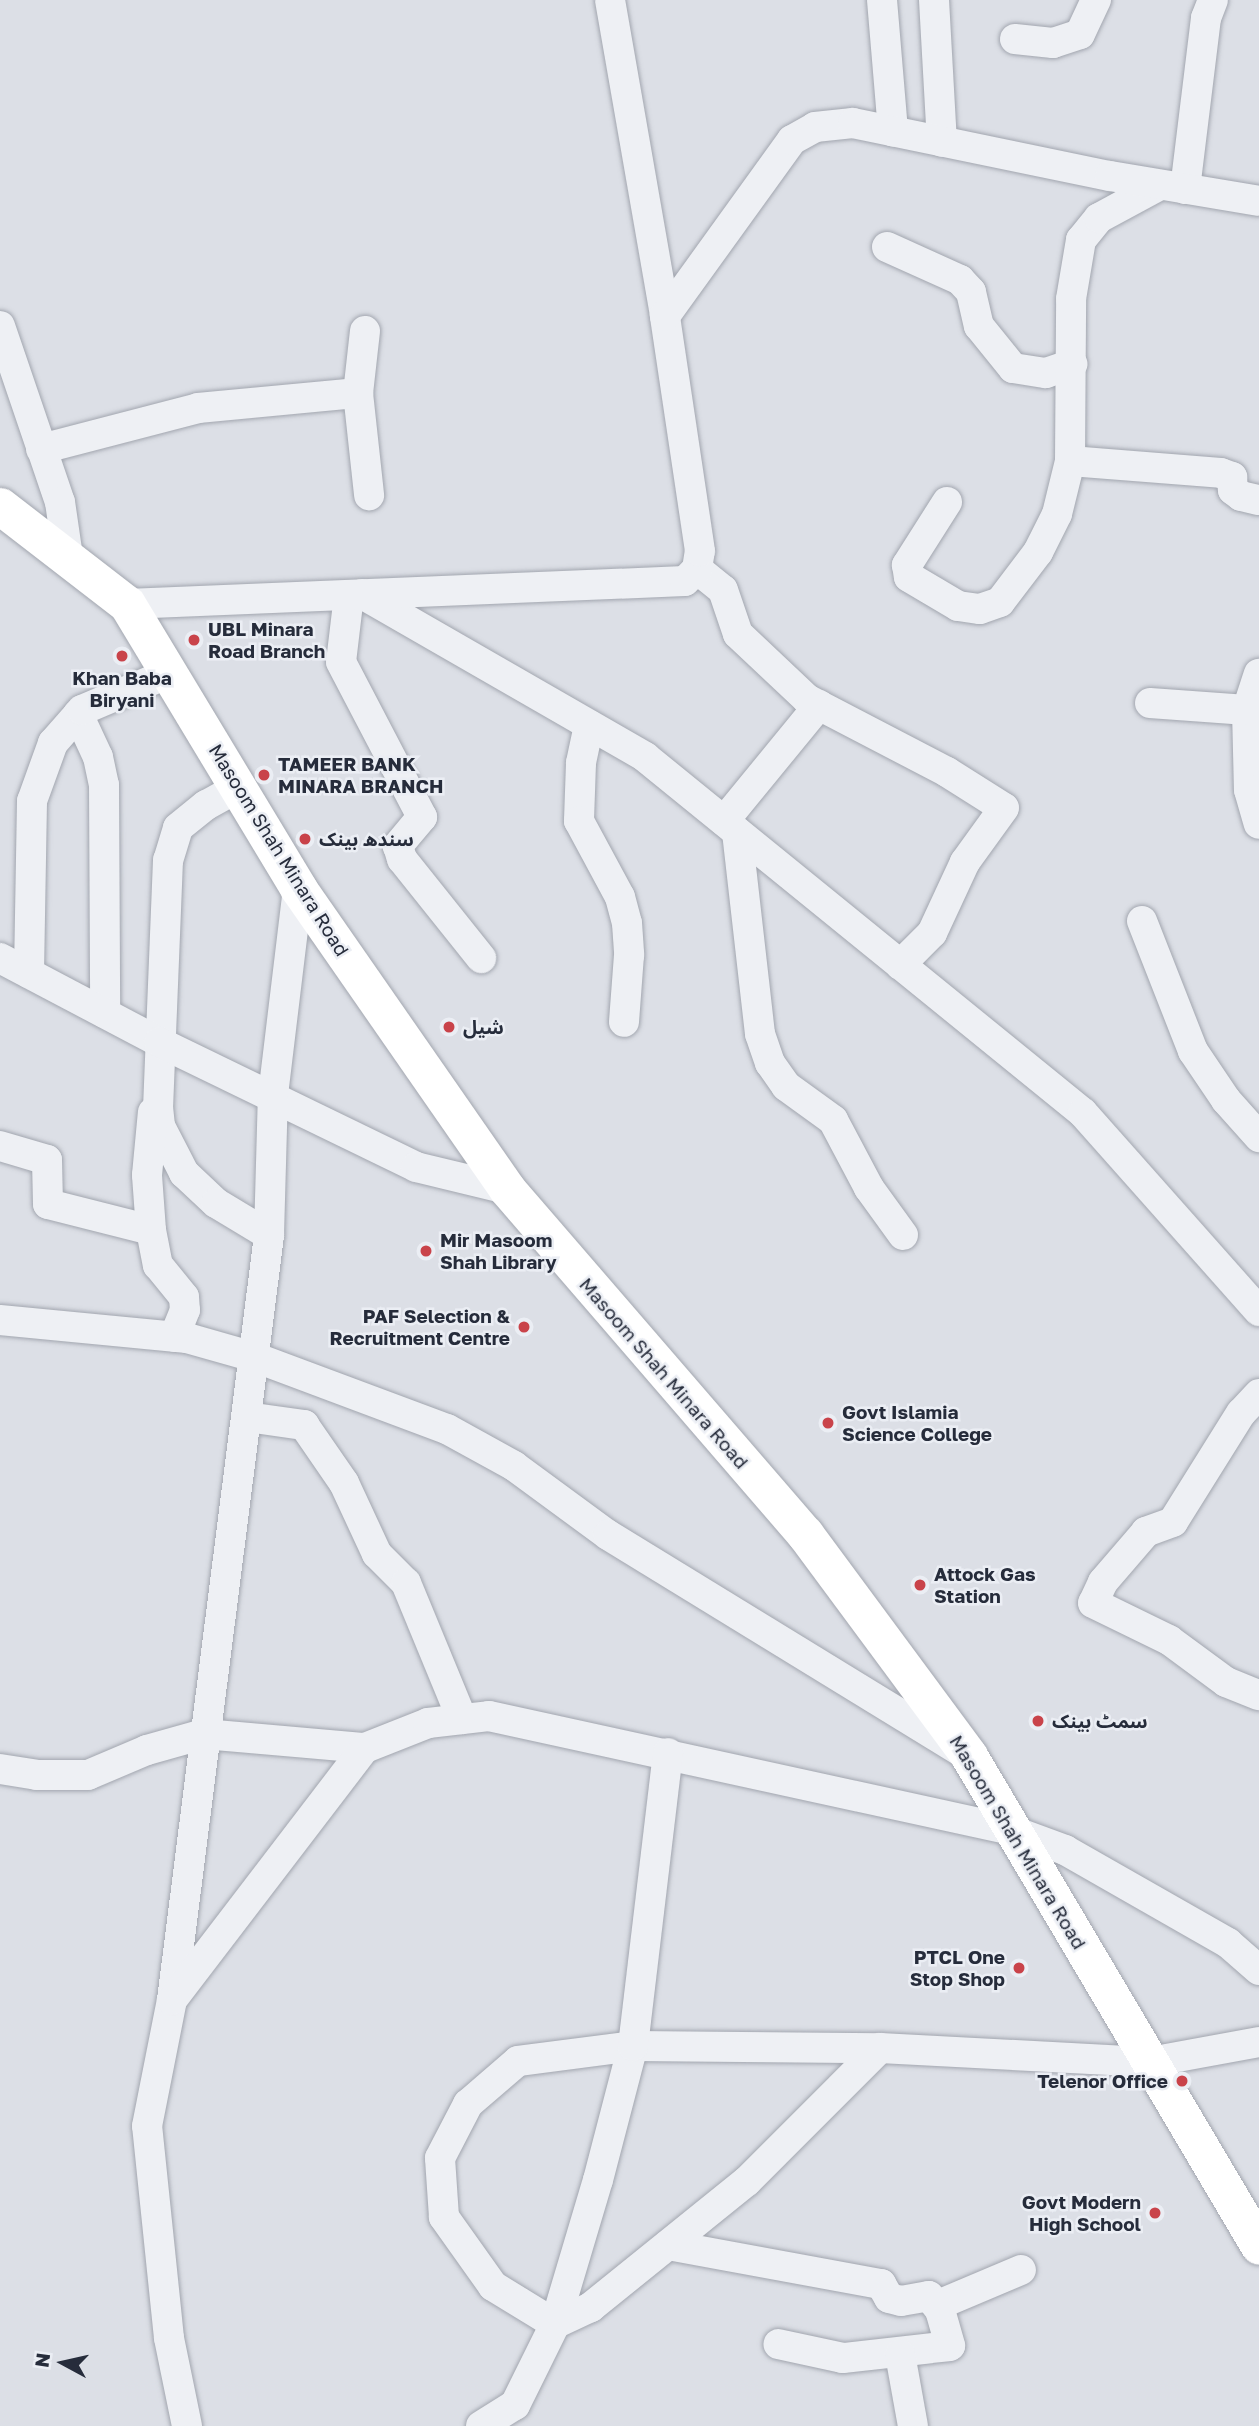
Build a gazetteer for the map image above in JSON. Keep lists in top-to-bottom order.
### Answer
{
  "streets": {
    "main road": ["Masoom Shah Minara Road"]
  },
  "places": [
    "UBL Minara Road Branch",
    "Khan Baba Biryani",
    "TAMEER BANK MINARA BRANCH",
    "سندھ بینک",
    "شیل",
    "Mir Masoom Shah Library",
    "PAF Selection & Recruitment Centre",
    "Govt Islamia Science College",
    "Attock Gas Station",
    "سمٹ بینک",
    "PTCL One Stop Shop",
    "Telenor Office",
    "Govt Modern High School"
  ],
  "north": "left"
}
